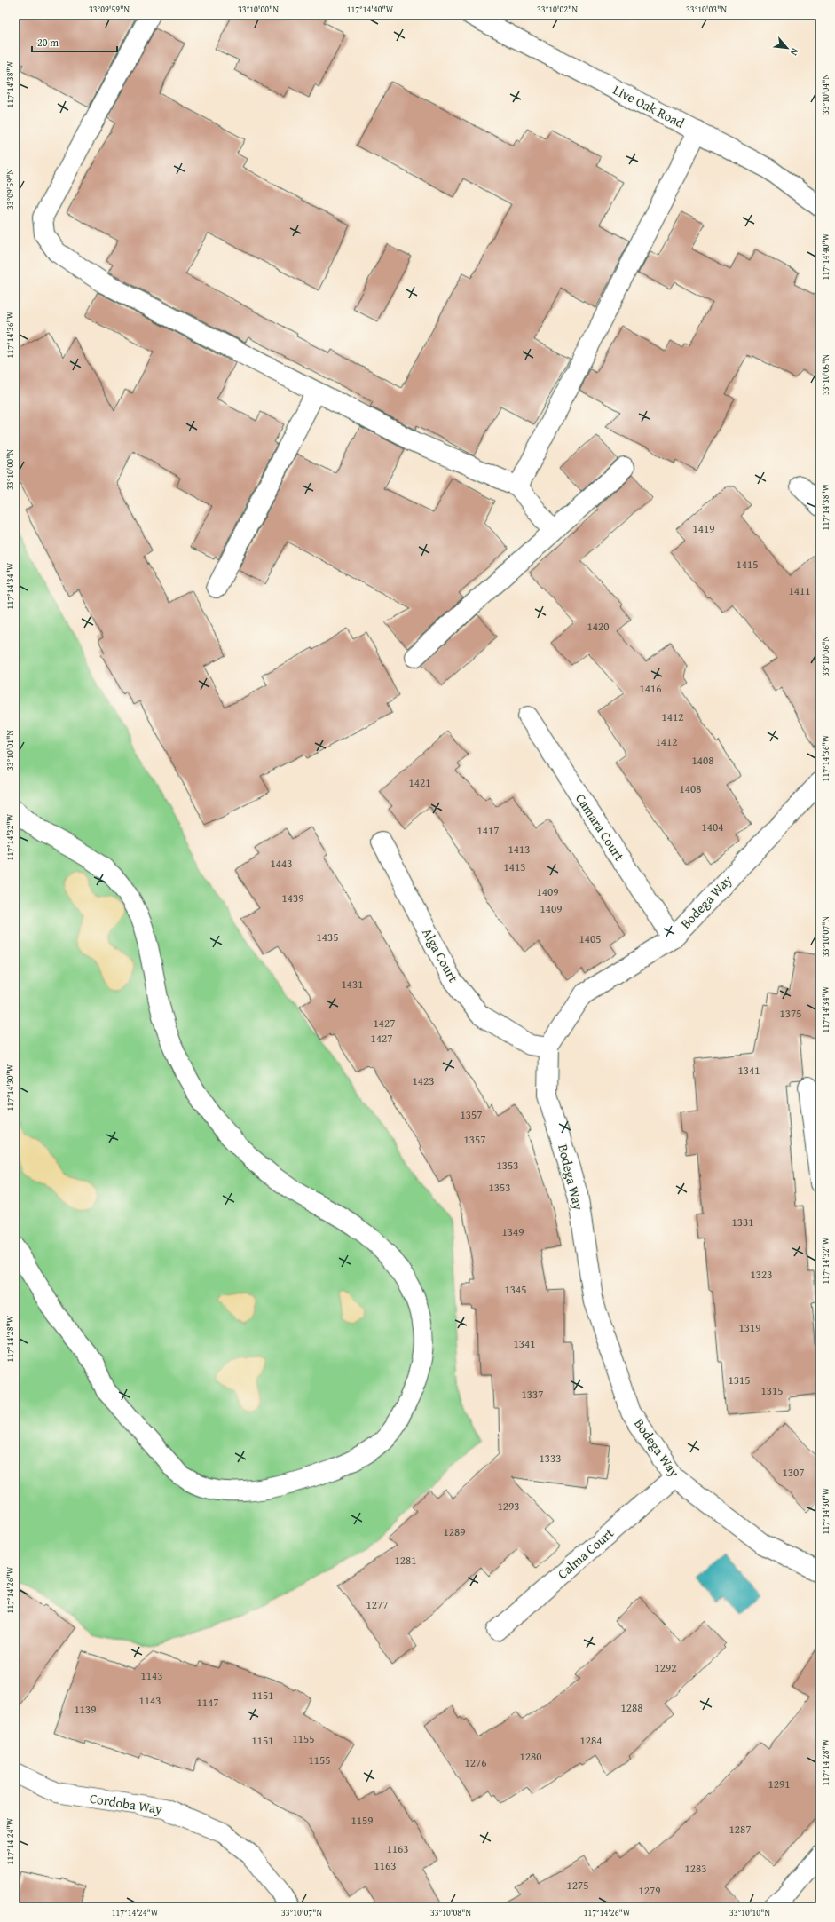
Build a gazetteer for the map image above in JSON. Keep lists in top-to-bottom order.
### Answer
{
  "streets": {
    "street": [
      "Live Oak Road",
      "Camara Court",
      "Bodega Way",
      "Alga Court",
      "Calma Court",
      "Cordoba Way"
    ]
  },
  "crossings": [
    ["Camara Court", "Bodega Way"],
    ["Bodega Way", "Alga Court"],
    ["Bodega Way", "Calma Court"]
  ],
  "house_numbers": [
    "1419",
    "1415",
    "1411",
    "1420",
    "1416",
    "1412",
    "1412",
    "1408",
    "1421",
    "1408",
    "1404",
    "1417",
    "1413",
    "1443",
    "1413",
    "1409",
    "1439",
    "1409",
    "1435",
    "1405",
    "1431",
    "1375",
    "1427",
    "1427",
    "1341",
    "1423",
    "1357",
    "1357",
    "1353",
    "1353",
    "1331",
    "1349",
    "1323",
    "1345",
    "1319",
    "1341",
    "1315",
    "1315",
    "1337",
    "1333",
    "1307",
    "1293",
    "1289",
    "1281",
    "1277",
    "1292",
    "1143",
    "1151",
    "1143",
    "1147",
    "1288",
    "1139",
    "1155",
    "1151",
    "1284",
    "1280",
    "1155",
    "1276",
    "1291",
    "1159",
    "1287",
    "1163",
    "1163",
    "1283",
    "1275",
    "1279"
  ],
  "scale_bar": "20 m",
  "north": "bottom right",
  "coordinates": [
    "33°09'59\"N",
    "33°10'00\"N",
    "117°14'40\"W",
    "33°10'02\"N",
    "33°10'03\"N",
    "117°14'38\"W",
    "33°10'04\"N",
    "117°14'36\"W",
    "33°10'05\"N",
    "117°14'34\"W",
    "33°10'06\"N",
    "33°10'01\"N",
    "117°14'32\"W",
    "33°10'07\"N",
    "117°14'30\"W",
    "117°14'28\"W",
    "117°14'26\"W",
    "117°14'24\"W",
    "33°10'08\"N",
    "33°10'10\"N"
  ]
}
